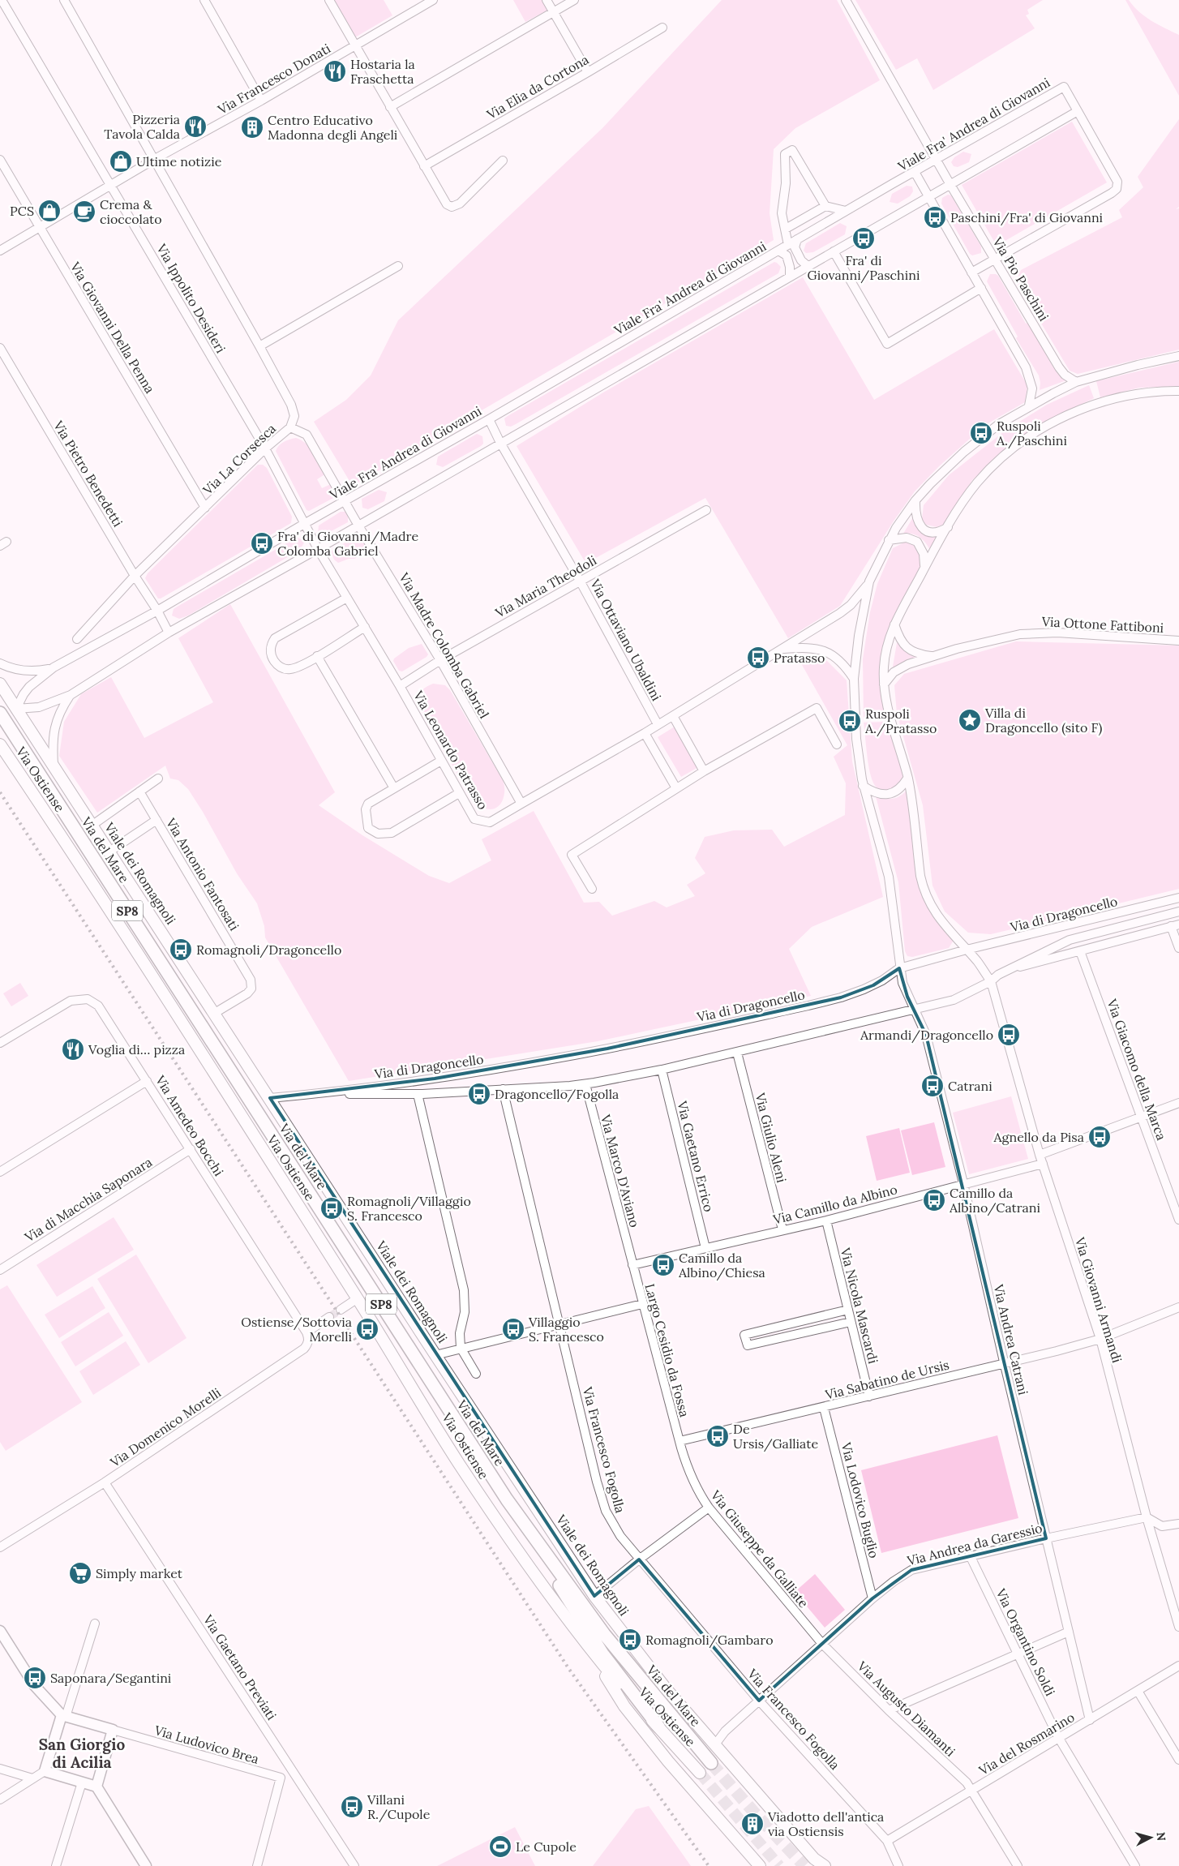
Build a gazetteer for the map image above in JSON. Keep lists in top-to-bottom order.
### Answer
{
  "streets": {
    "main road": [
      "Via Ostiense",
      "Via del Mare",
      "Viale dei Romagnoli",
      "SP8"
    ],
    "street": [
      "Via Francesco Donati",
      "Via Elia da Cortona",
      "Viale Fra' Andrea di Giovanni",
      "Via Pio Paschini",
      "Via Ippolito Desideri",
      "Via Giovanni Della Penna",
      "Via La Corsesca",
      "Via Pietro Benedetti",
      "Via Maria Theodoli",
      "Via Ottone Fattiboni",
      "Via Ottaviano Ubaldini",
      "Via Madre Colomba Gabriel",
      "Via Leonardo Patrasso",
      "Via Antonio Fantosati",
      "Via di Dragoncello",
      "Via Giacomo della Marca",
      "Via Amedeo Bocchi",
      "Via Giulio Aleni",
      "Via Gaetano Errico",
      "Via Marco D'Aviano",
      "Via di Macchia Saponara",
      "Via Camillo da Albino",
      "Via Giovanni Armandi",
      "Via Nicola Mascardi",
      "Via Andrea Catrani",
      "Largo Cesidio da Fossa",
      "Via Sabatino de Ursis",
      "Via Domenico Morelli",
      "Via Francesco Fogolla",
      "Via Lodovico Buglio",
      "Via Andrea da Garessio",
      "Via Giuseppe da Galliate",
      "Via Organtino Soldi",
      "Via Gaetano Previati",
      "Via Augusto Diamanti",
      "Via del Rosmarino",
      "Via Ludovico Brea"
    ]
  },
  "crossings": [
    ["Via Francesco Donati", "Via Ippolito Desideri"],
    ["Via Francesco Donati", "Via Giovanni Della Penna"],
    ["Via Francesco Donati", "Via La Corsesca"],
    ["Viale Fra' Andrea di Giovanni", "Via Pio Paschini"],
    ["Viale Fra' Andrea di Giovanni", "Via Ippolito Desideri"],
    ["Viale Fra' Andrea di Giovanni", "Via Pietro Benedetti"],
    ["Viale Fra' Andrea di Giovanni", "Via Ottaviano Ubaldini"],
    ["Viale Fra' Andrea di Giovanni", "Via Madre Colomba Gabriel"],
    ["Viale Fra' Andrea di Giovanni", "Viale dei Romagnoli"],
    ["Via Ippolito Desideri", "Via La Corsesca"],
    ["Via Ippolito Desideri", "Via Leonardo Patrasso"],
    ["Via Giovanni Della Penna", "Via La Corsesca"],
    ["Via La Corsesca", "Via Pietro Benedetti"],
    ["Via La Corsesca", "Via Madre Colomba Gabriel"],
    ["Via Maria Theodoli", "Via Ottaviano Ubaldini"],
    ["Via Maria Theodoli", "Via Madre Colomba Gabriel"],
    ["Via Maria Theodoli", "Via Leonardo Patrasso"],
    ["Via Ottone Fattiboni", "Via Giovanni Armandi"],
    ["Via Ottaviano Ubaldini", "Via Leonardo Patrasso"],
    ["Via Madre Colomba Gabriel", "Via Leonardo Patrasso"],
    ["Via Leonardo Patrasso", "Via Andrea Catrani"],
    ["Viale dei Romagnoli", "Via Antonio Fantosati"],
    ["Viale dei Romagnoli", "Via di Dragoncello"],
    ["Viale dei Romagnoli", "Via Andrea da Garessio"],
    ["Via di Dragoncello", "Via Giacomo della Marca"],
    ["Via di Dragoncello", "Via Giulio Aleni"],
    ["Via di Dragoncello", "Via Gaetano Errico"],
    ["Via di Dragoncello", "Via Marco D'Aviano"],
    ["Via di Dragoncello", "Via Giovanni Armandi"],
    ["Via di Dragoncello", "Via Andrea Catrani"],
    ["Via di Dragoncello", "Via Francesco Fogolla"],
    ["Via Amedeo Bocchi", "Via di Macchia Saponara"],
    ["Via Amedeo Bocchi", "Via Domenico Morelli"],
    ["Via Giulio Aleni", "Via Camillo da Albino"],
    ["Via Gaetano Errico", "Via Camillo da Albino"],
    ["Via Marco D'Aviano", "Via Camillo da Albino"],
    ["Via Marco D'Aviano", "Largo Cesidio da Fossa"],
    ["Via Camillo da Albino", "Via Giovanni Armandi"],
    ["Via Camillo da Albino", "Via Nicola Mascardi"],
    ["Via Camillo da Albino", "Via Andrea Catrani"],
    ["Via Camillo da Albino", "Largo Cesidio da Fossa"],
    ["Via Giovanni Armandi", "Via Sabatino de Ursis"],
    ["Via Giovanni Armandi", "Via Andrea da Garessio"],
    ["Via Nicola Mascardi", "Via Sabatino de Ursis"],
    ["Via Andrea Catrani", "Via Sabatino de Ursis"],
    ["Via Andrea Catrani", "Via Andrea da Garessio"],
    ["Via Andrea Catrani", "Via del Rosmarino"],
    ["Largo Cesidio da Fossa", "Via Sabatino de Ursis"],
    ["Largo Cesidio da Fossa", "Via Giuseppe da Galliate"],
    ["Via Sabatino de Ursis", "Via Lodovico Buglio"],
    ["Via Sabatino de Ursis", "Via Giuseppe da Galliate"],
    ["Via Domenico Morelli", "Via Gaetano Previati"],
    ["Via Francesco Fogolla", "Via Andrea da Garessio"],
    ["Via Francesco Fogolla", "Via del Rosmarino"],
    ["Via Lodovico Buglio", "Via Andrea da Garessio"],
    ["Via Andrea da Garessio", "Via Giuseppe da Galliate"],
    ["Via Andrea da Garessio", "Via Organtino Soldi"],
    ["Via Andrea da Garessio", "Via Augusto Diamanti"],
    ["Via Giuseppe da Galliate", "Via Augusto Diamanti"],
    ["Via Organtino Soldi", "Via del Rosmarino"],
    ["Via Augusto Diamanti", "Via del Rosmarino"]
  ],
  "districts": ["San Giorgio di Acilia"],
  "places": {
    "restaurant": ["Hostaria la Fraschetta", "Pizzeria Tavola Calda", "Voglia di… pizza"],
    "building": ["Centro Educativo Madonna degli Angeli", "Viadotto dell'antica via Ostiensis"],
    "shop": ["Ultime notizie", "PCS"],
    "cafe": ["Crema & cioccolato"],
    "bus stop": [
      "Paschini/Fra' di Giovanni",
      "Fra' di Giovanni/Paschini",
      "Ruspoli A./Paschini",
      "Fra' di Giovanni/Madre Colomba Gabriel",
      "Pratasso",
      "Ruspoli A./Pratasso",
      "Romagnoli/Dragoncello",
      "Armandi/Dragoncello",
      "Catrani",
      "Dragoncello/Fogolla",
      "Agnello da Pisa",
      "Camillo da Albino/Catrani",
      "Romagnoli/Villaggio S. Francesco",
      "Camillo da Albino/Chiesa",
      "Ostiense/Sottovia Morelli",
      "Villaggio S. Francesco",
      "De Ursis/Galliate",
      "Romagnoli/Gambaro",
      "Saponara/Segantini",
      "Villani R./Cupole"
    ],
    "place": ["Villa di Dragoncello (sito F)"],
    "supermarket": ["Simply market"],
    "sports": ["Le Cupole"]
  },
  "north": "right"
}
